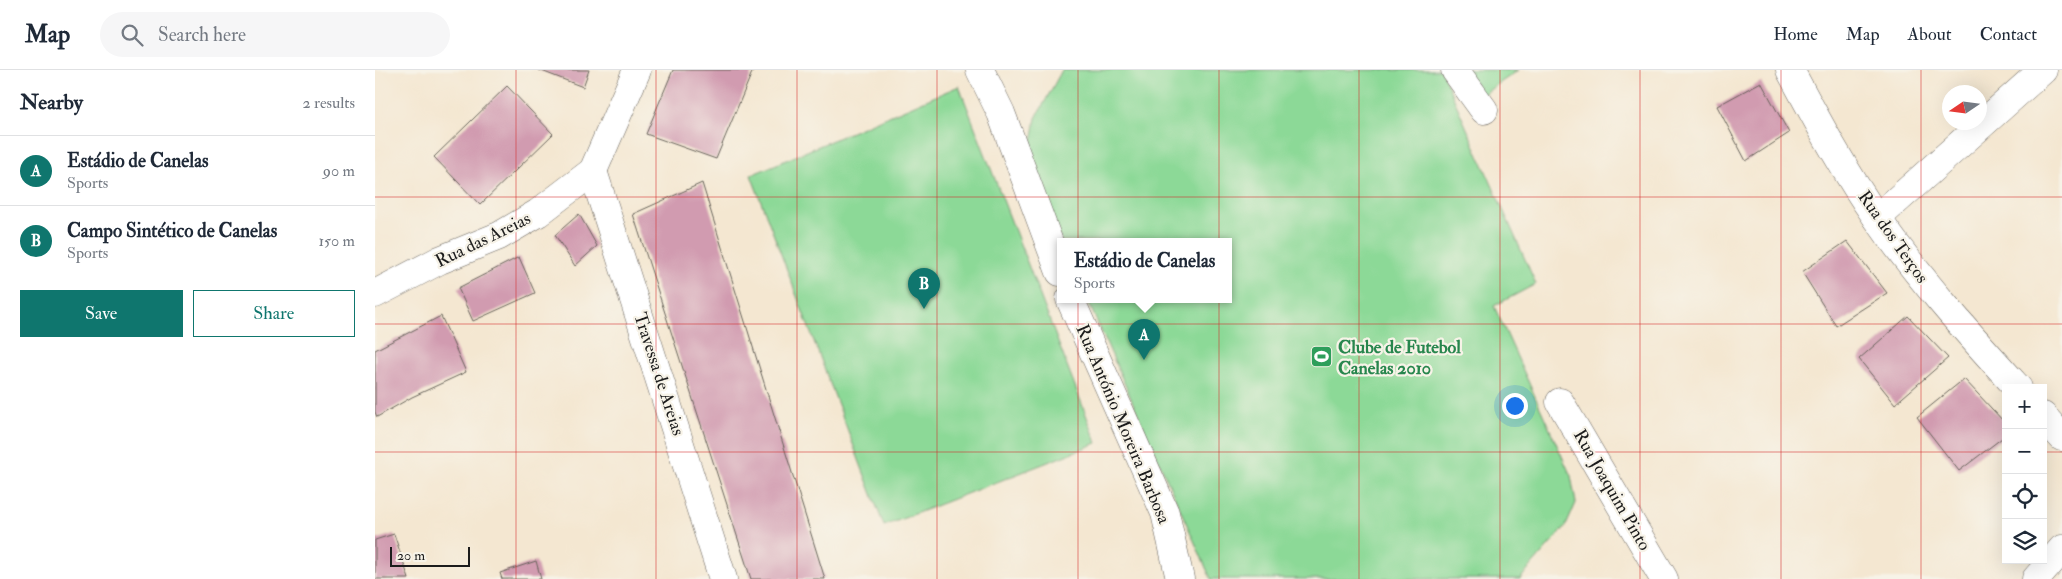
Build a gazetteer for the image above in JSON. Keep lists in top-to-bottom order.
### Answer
{
  "streets": {
    "street": [
      "Rua dos Terços",
      "Rua das Areias",
      "Travessa de Areias",
      "Rua António Moreira Barbosa",
      "Rua Joaquim Pinto"
    ]
  },
  "crossings": [
    ["Rua das Areias", "Travessa de Areias"]
  ],
  "places": {
    "sports": ["Clube de Futebol Canelas 2010"]
  },
  "scale_bar": "20 m",
  "north": "left",
  "page": {
    "header": "Map",
    "search": "Search here",
    "nav": [
      "Home",
      "Map",
      "About",
      "Contact"
    ],
    "heading": ["Nearby", "2 results"],
    "list": [
      {
        "mark": "A",
        "name": "Estádio de Canelas",
        "note": "Sports",
        "value": "90 m"
      },
      {
        "mark": "B",
        "name": "Campo Sintético de Canelas",
        "note": "Sports",
        "value": "150 m"
      }
    ],
    "popup": ["Estádio de Canelas", "Sports"],
    "pins": ["B", "A"],
    "buttons": ["Save", "Share"],
    "map_buttons": ["+", "−"],
    "scale": "20 m"
  }
}
